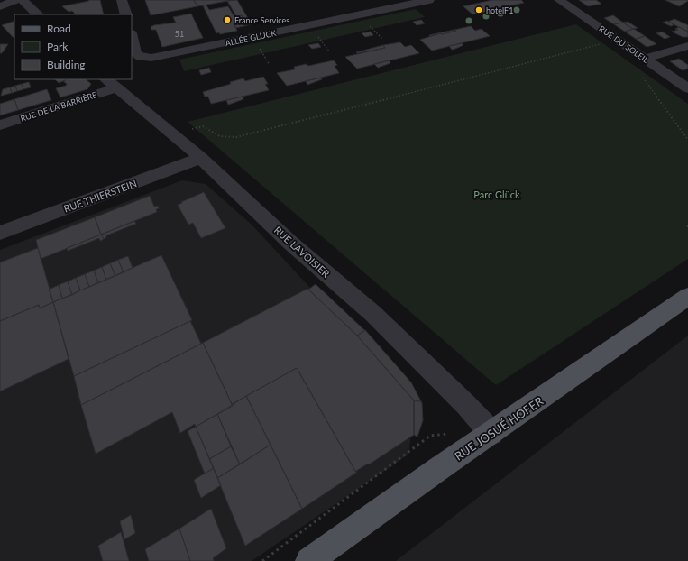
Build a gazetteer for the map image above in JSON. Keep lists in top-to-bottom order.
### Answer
{
  "streets": {
    "main road": ["RUE JOSUÉ HOFER"],
    "street": [
      "ALLÉE GLUCK",
      "RUE DU SOLEIL",
      "RUE DE LA BARRIÈRE",
      "RUE THIERSTEIN",
      "RUE LAVOISIER"
    ]
  },
  "crossings": [
    ["RUE DE LA BARRIÈRE", "RUE LAVOISIER"],
    ["RUE THIERSTEIN", "RUE LAVOISIER"],
    ["RUE LAVOISIER", "RUE JOSUÉ HOFER"]
  ],
  "parks": ["Parc Glück"],
  "places": ["hotelF1", "France Services"],
  "house_numbers": ["51"],
  "legend": ["Road", "Park", "Building"]
}
